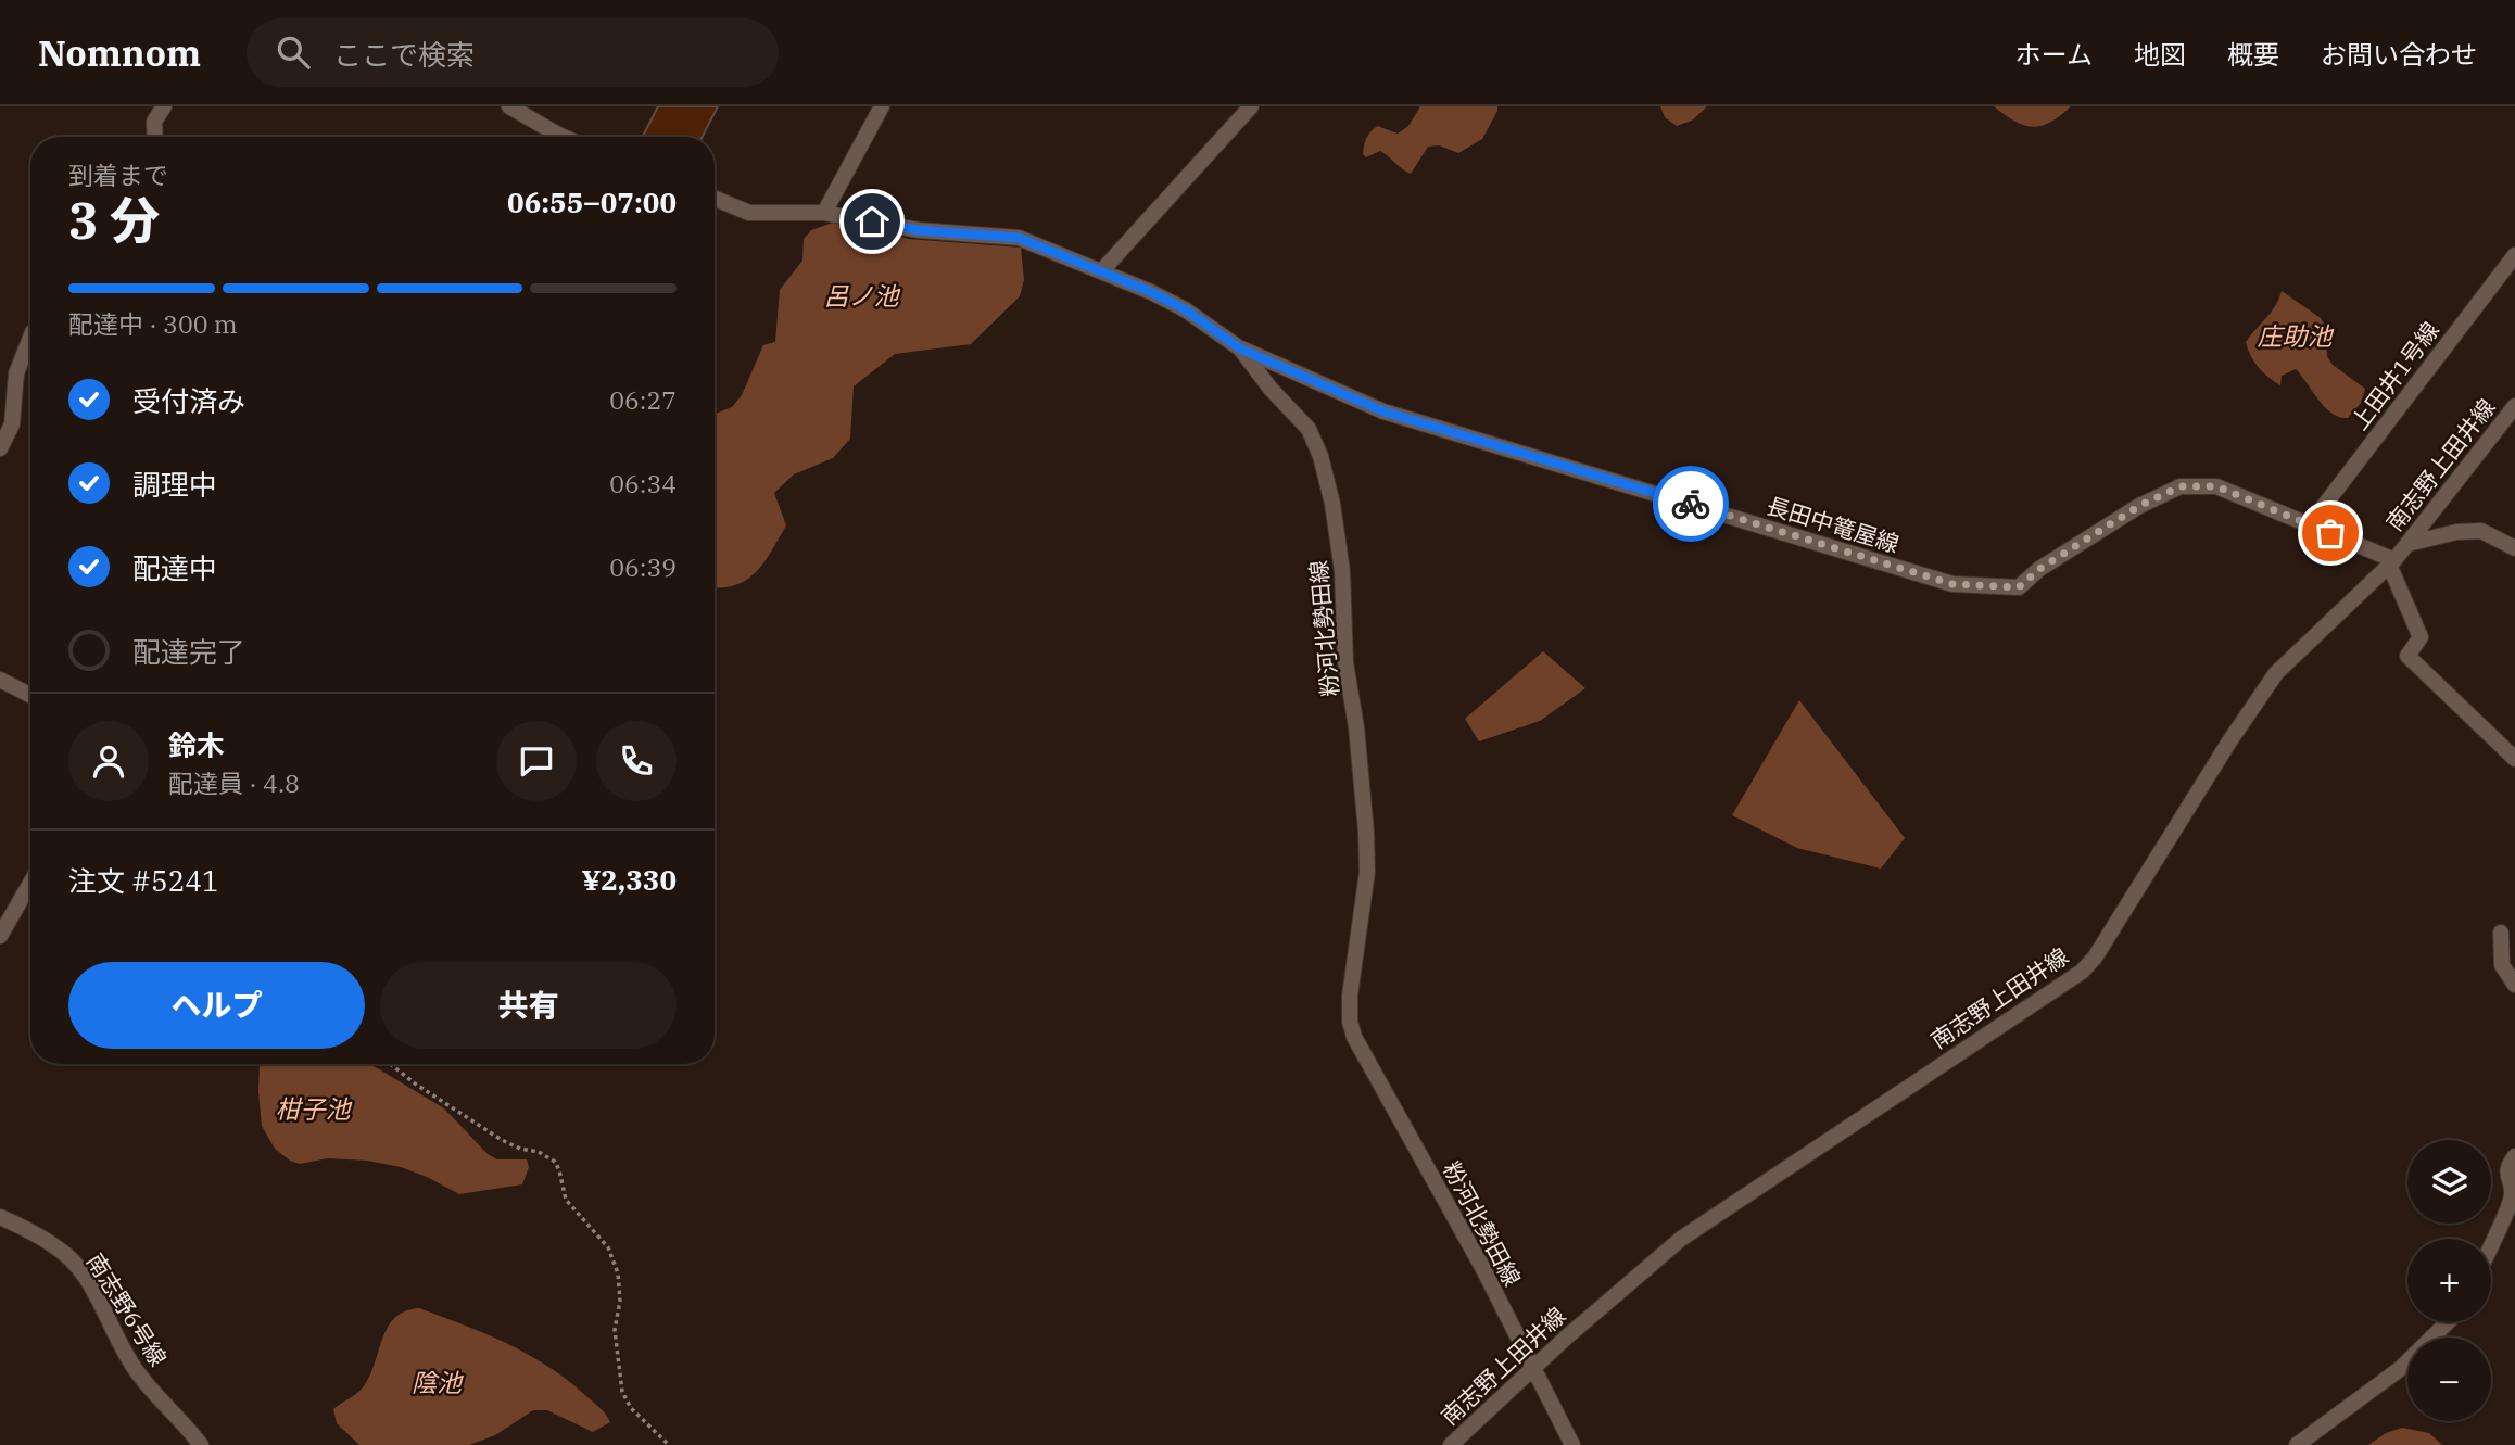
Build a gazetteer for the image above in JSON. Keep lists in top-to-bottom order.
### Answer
{
  "streets": {
    "street": [
      "上田井1号線",
      "南志野上田井線",
      "長田中篭屋線",
      "粉河北勢田線",
      "南志野6号線"
    ]
  },
  "crossings": [
    ["上田井1号線", "長田中篭屋線"],
    ["南志野上田井線", "長田中篭屋線"],
    ["南志野上田井線", "粉河北勢田線"],
    ["長田中篭屋線", "粉河北勢田線"]
  ],
  "water": [
    "呂ノ池",
    "庄助池",
    "柑子池",
    "陰池"
  ],
  "page": {
    "header": "Nomnom",
    "search": "ここで検索",
    "nav": [
      "ホーム",
      "地図",
      "概要",
      "お問い合わせ"
    ],
    "heading": ["3 分", "到着まで", "06:55–07:00"],
    "panel": [
      "鈴木",
      "配達員 · 4.8",
      "注文 #5241",
      "¥2,330"
    ],
    "bar": "配達中 · 300 m",
    "list": [
      ["受付済み", "06:27"],
      ["調理中", "06:34"],
      ["配達中", "06:39"],
      "配達完了"
    ],
    "buttons": ["ヘルプ", "共有"],
    "map_buttons": ["+", "−"]
  }
}
